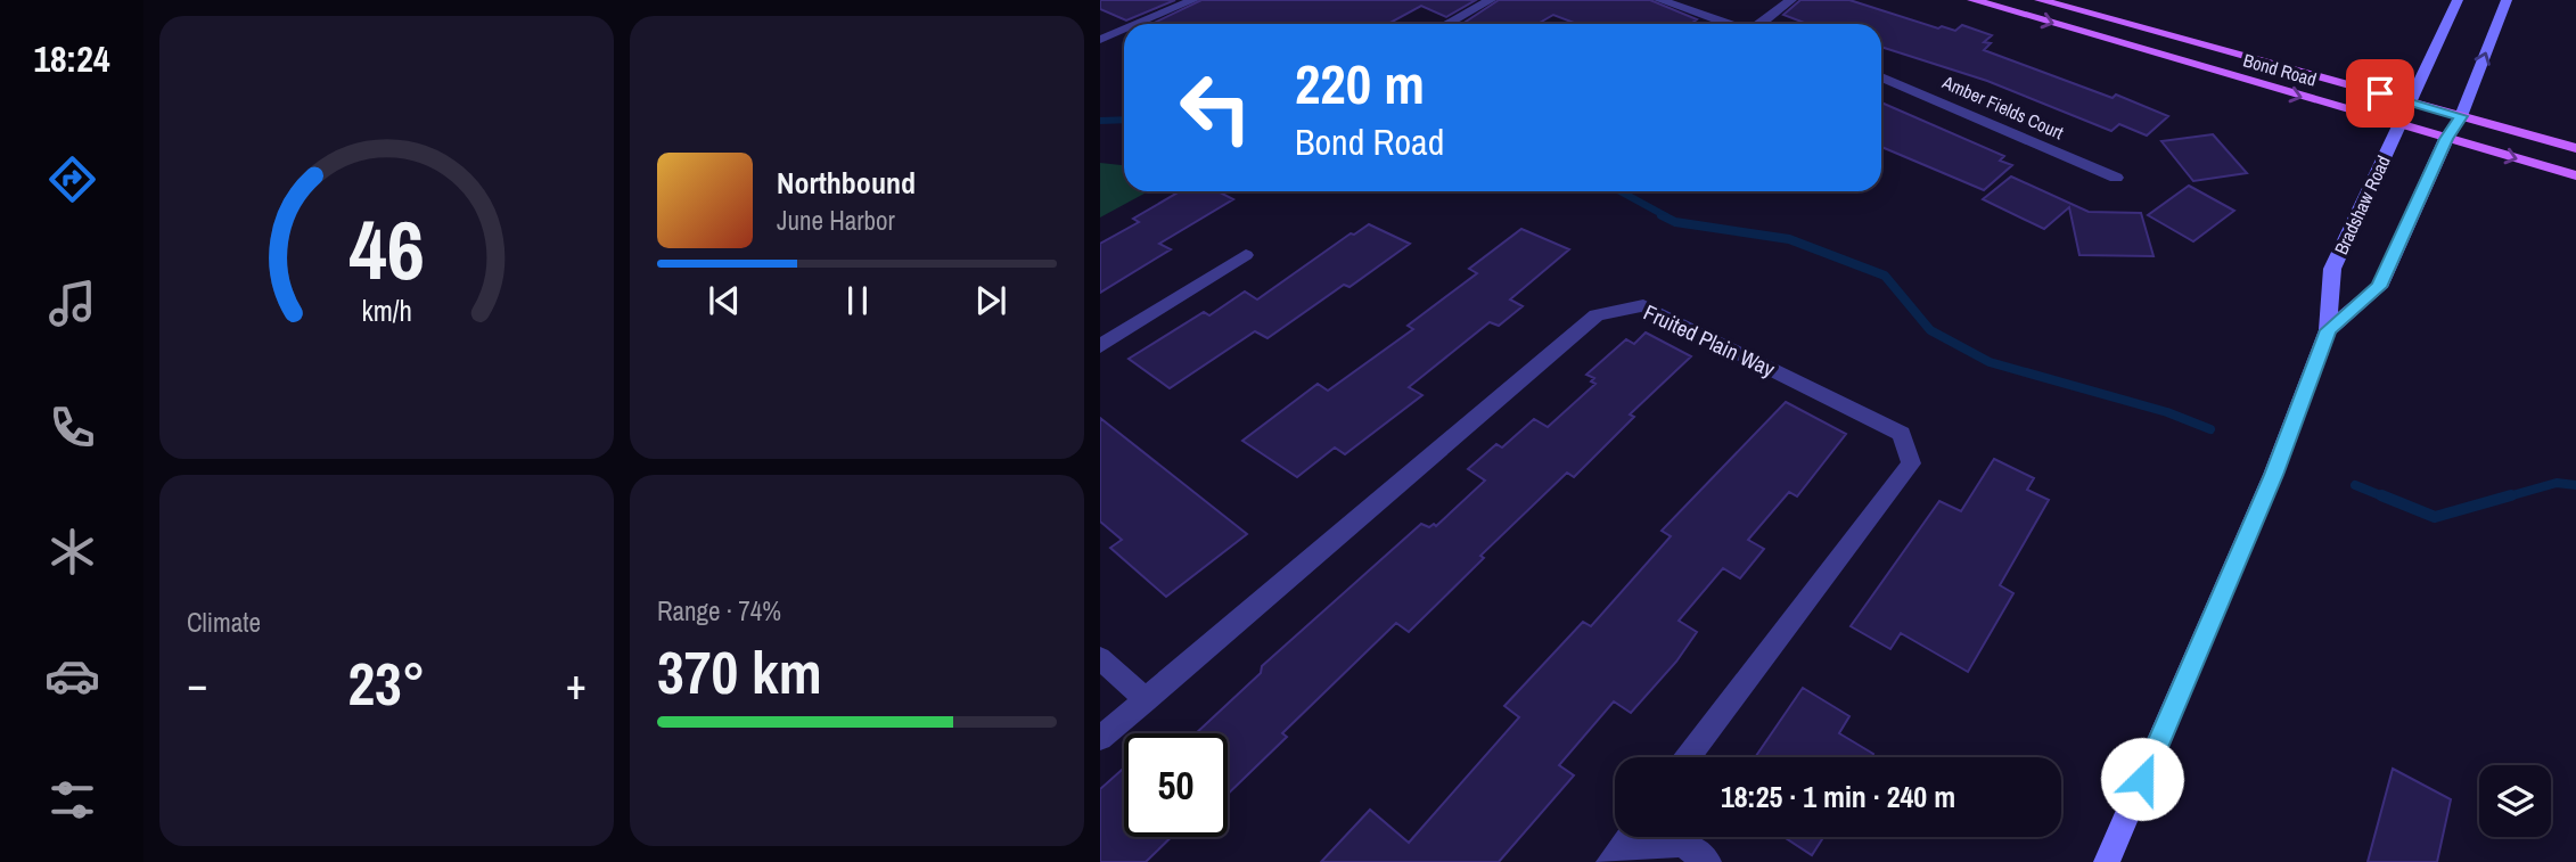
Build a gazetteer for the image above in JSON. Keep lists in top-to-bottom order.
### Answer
{
  "streets": {
    "main road": ["Bond Road", "Bradshaw Road"],
    "street": ["Amber Fields Court", "Fruited Plain Way"]
  },
  "crossings": [
    ["Bond Road", "Bradshaw Road"]
  ],
  "page": {
    "tabs": "18:24",
    "turn": ["220 m", "Bond Road"],
    "song": ["Northbound", "June Harbor"],
    "tile": [
      "Climate",
      ["Range · 74%", "370 km"]
    ],
    "heat": ["−", "23°", "+"],
    "limit": "50",
    "trip": "18:25 · 1 min · 240 m",
    "gauge": ["46", "km/h"]
  }
}
